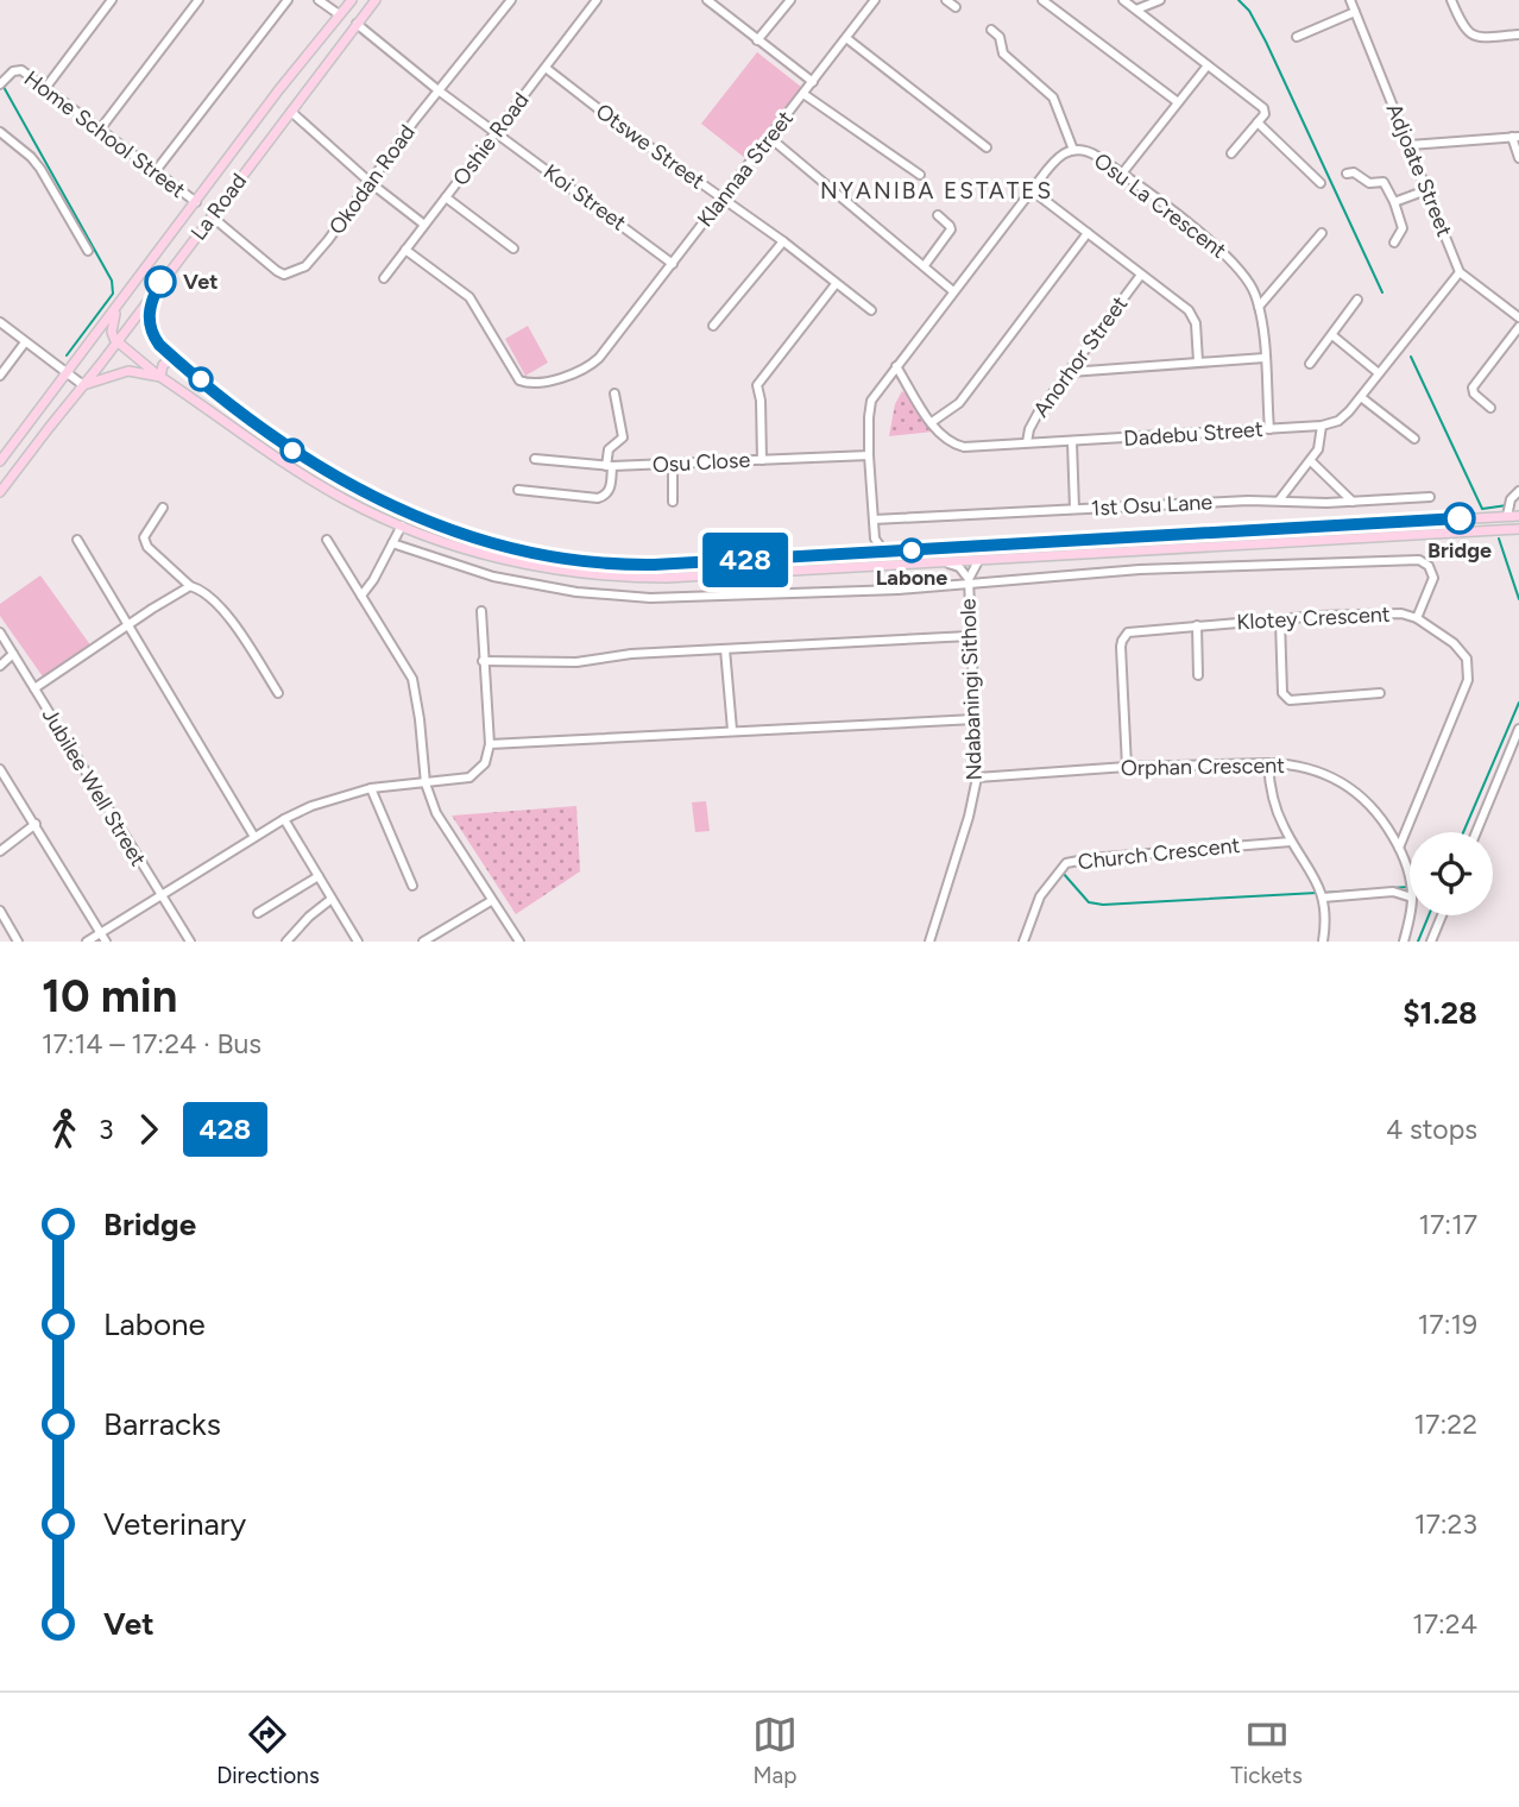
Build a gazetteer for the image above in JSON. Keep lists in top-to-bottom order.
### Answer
{
  "streets": {
    "main road": ["La Road"],
    "street": [
      "Home School Street",
      "Oshie Road",
      "Otswe Street",
      "Klannaa Street",
      "Adjoate Street",
      "Okodan Road",
      "Koi Street",
      "Osu La Crescent",
      "Anorhor Street",
      "Dadebu Street",
      "Osu Close",
      "1st Osu Lane",
      "Klotey Crescent",
      "Ndabaningi Sithole",
      "Orphan Crescent",
      "Jubilee Well Street",
      "Church Crescent"
    ]
  },
  "crossings": [
    ["Home School Street", "La Road"],
    ["Oshie Road", "Otswe Street"],
    ["Oshie Road", "Klannaa Street"],
    ["Oshie Road", "Koi Street"],
    ["Otswe Street", "Klannaa Street"],
    ["Klannaa Street", "Koi Street"],
    ["Adjoate Street", "Dadebu Street"],
    ["Okodan Road", "Koi Street"],
    ["Okodan Road", "La Road"],
    ["Koi Street", "La Road"],
    ["Osu La Crescent", "Dadebu Street"],
    ["Osu La Crescent", "Osu Close"],
    ["Osu La Crescent", "1st Osu Lane"],
    ["Anorhor Street", "Dadebu Street"],
    ["Klotey Crescent", "Orphan Crescent"],
    ["Ndabaningi Sithole", "Orphan Crescent"]
  ],
  "districts": ["NYANIBA ESTATES"],
  "places": ["Vet", "Bridge", "Labone"],
  "lines": ["bus line 428"],
  "page": {
    "on_map": "428",
    "heading": ["10 min", "17:14 – 17:24 · Bus", "$1.28"],
    "legs": ["3", "428", "4 stops"],
    "list": [
      {
        "name": "Bridge",
        "value": "17:17"
      },
      {
        "name": "Labone",
        "value": "17:19"
      },
      {
        "name": "Barracks",
        "value": "17:22"
      },
      {
        "name": "Veterinary",
        "value": "17:23"
      },
      {
        "name": "Vet",
        "value": "17:24"
      }
    ],
    "tabs": ["Directions", "Map", "Tickets"]
  }
}
